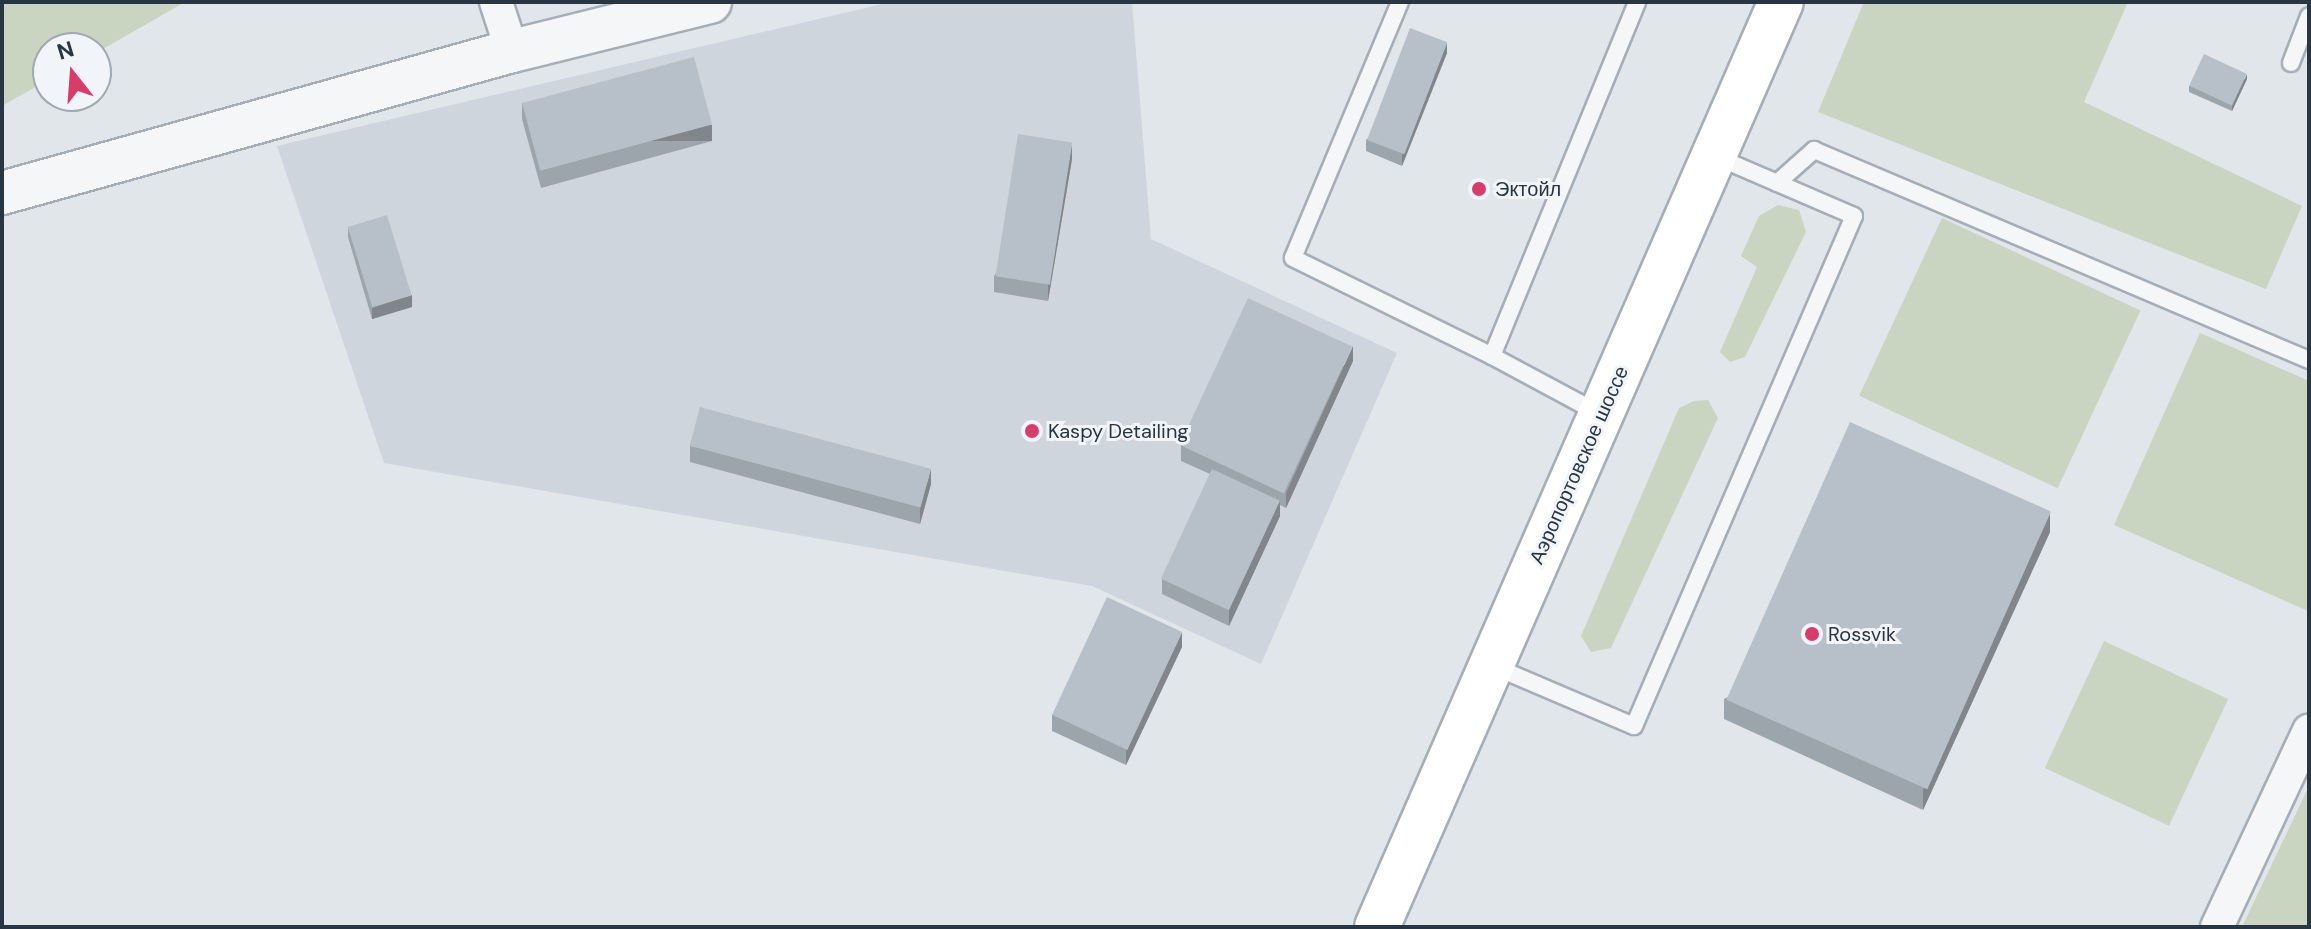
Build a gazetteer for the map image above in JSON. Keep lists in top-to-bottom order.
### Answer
{
  "streets": {
    "main road": ["Аэропортовское шоссе"]
  },
  "places": ["Эктойл", "Kaspy Detailing", "Rossvik"],
  "north": "top"
}
